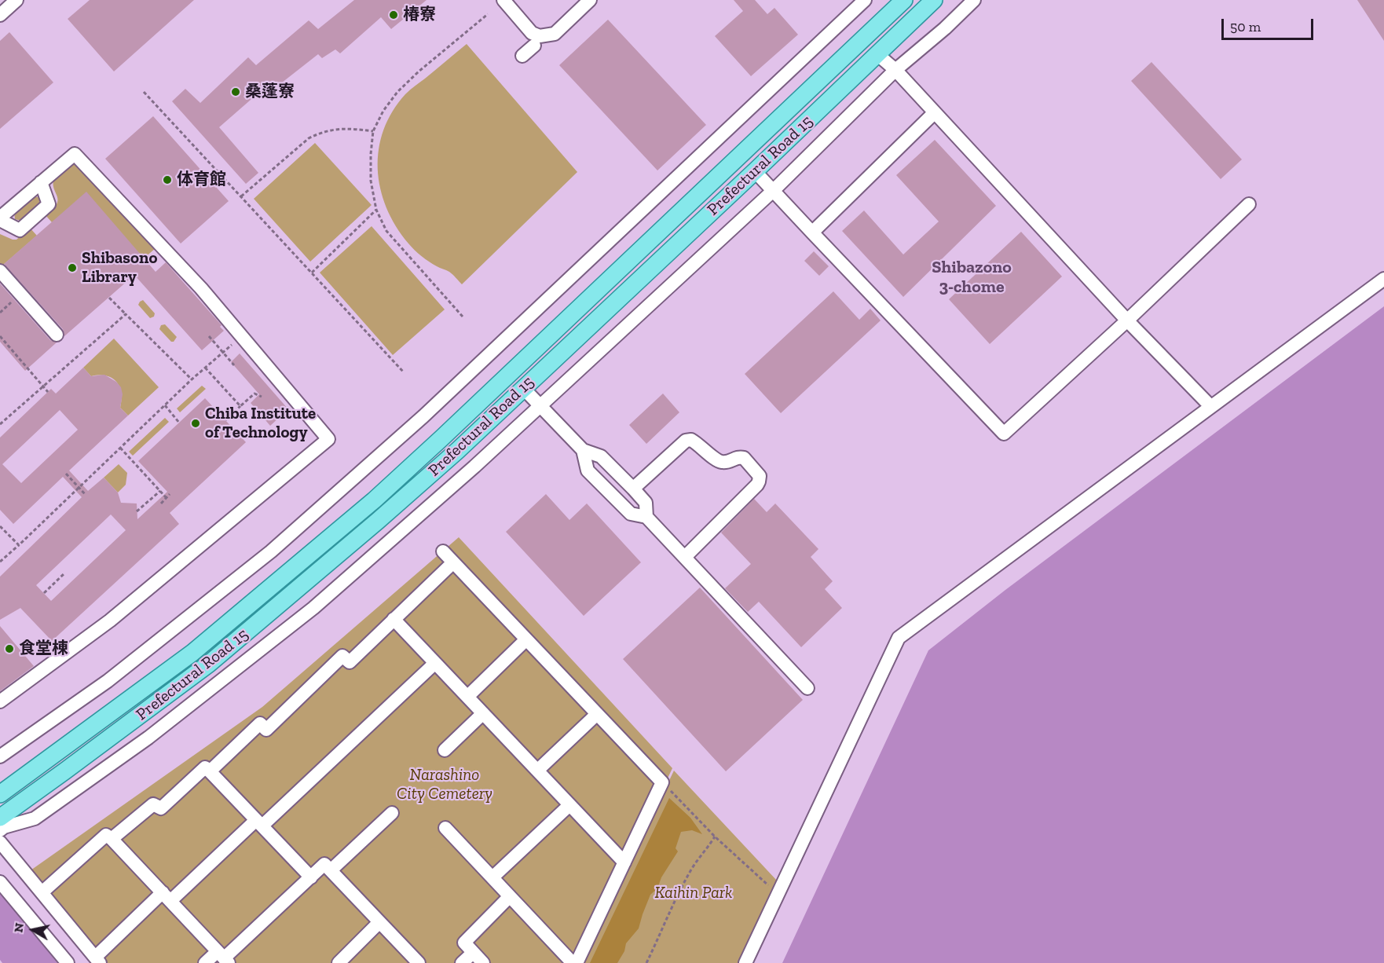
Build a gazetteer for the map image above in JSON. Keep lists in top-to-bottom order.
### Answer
{
  "streets": {
    "main road": ["Prefectural Road 15"]
  },
  "districts": ["Shibazono 3-chome"],
  "parks": ["Narashino City Cemetery", "Kaihin Park"],
  "places": [
    "椿寮",
    "桑蓬寮",
    "体育館",
    "Shibasono Library",
    "Chiba Institute of Technology",
    "食堂棟"
  ],
  "scale_bar": "50 m",
  "north": "left"
}
